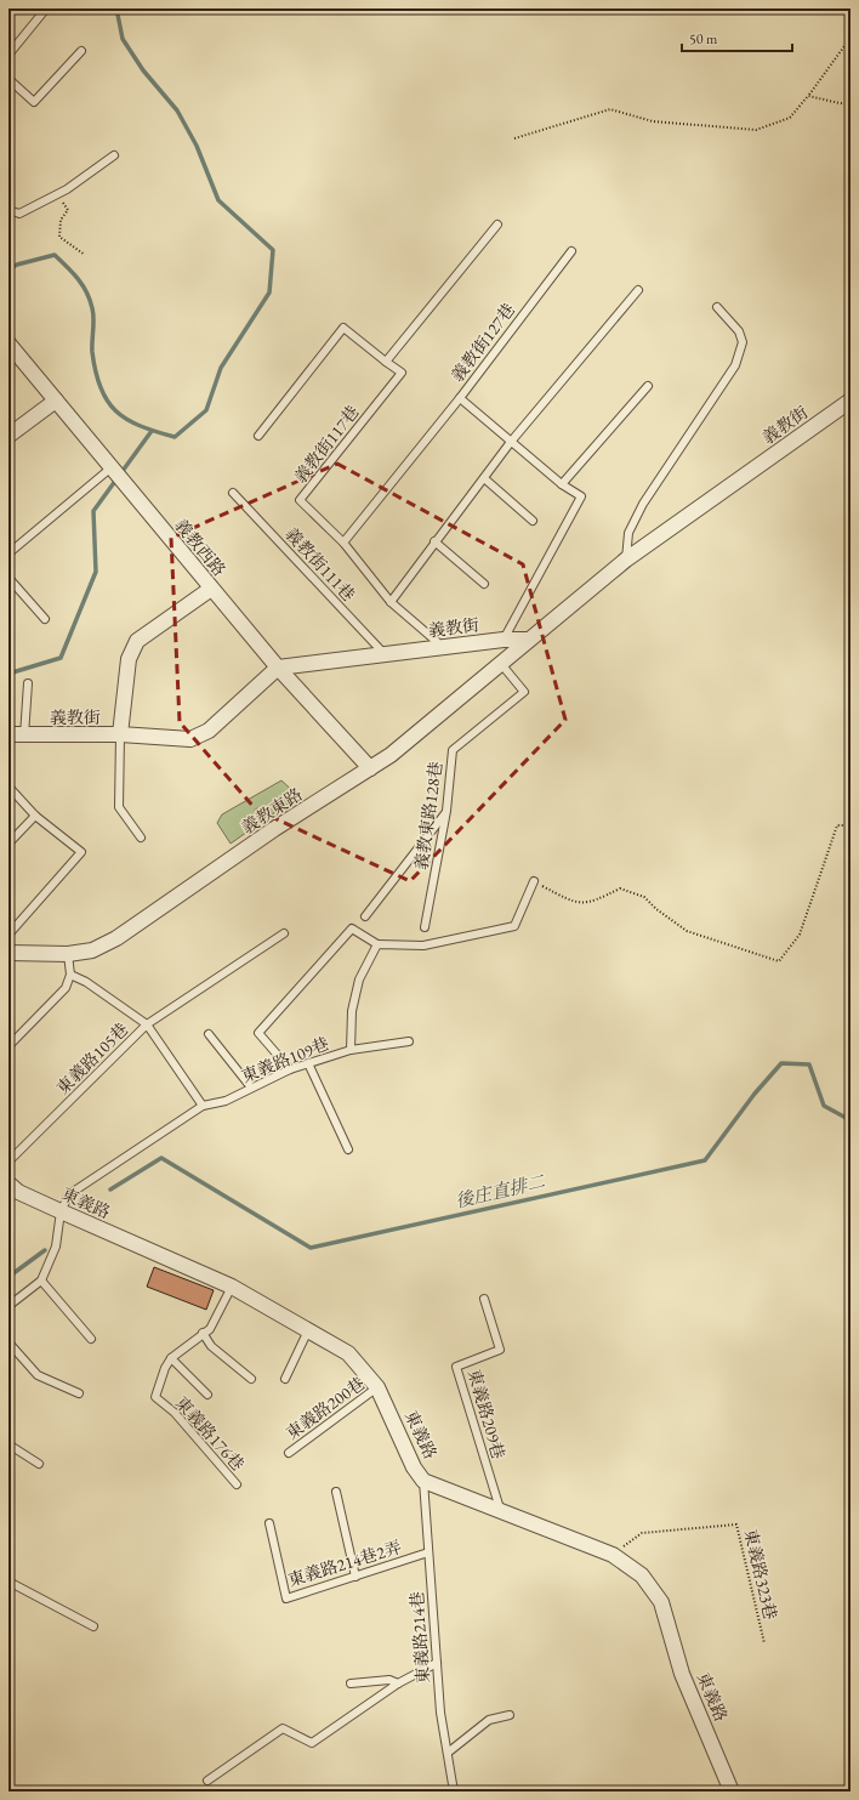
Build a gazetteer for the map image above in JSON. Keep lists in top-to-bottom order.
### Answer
{
  "streets": {
    "street": [
      "義教街",
      "義教西路",
      "義教東路",
      "東義路"
    ],
    "lane": [
      "義教街127巷",
      "義教街117巷",
      "義教街111巷",
      "義教東路128巷",
      "東義路105巷",
      "東義路109巷",
      "東義路200巷",
      "東義路209巷",
      "東義路176巷",
      "東義路214巷2弄",
      "東義路214巷"
    ],
    "path": ["東義路323巷"]
  },
  "crossings": [
    ["義教街127巷", "義教街"],
    ["義教街", "義教街117巷"],
    ["義教街", "義教西路"],
    ["義教街", "義教街111巷"],
    ["義教街", "義教東路"],
    ["義教西路", "義教東路"],
    ["義教東路", "義教東路128巷"],
    ["東義路105巷", "東義路109巷"],
    ["東義路109巷", "東義路"],
    ["東義路", "東義路200巷"],
    ["東義路", "東義路209巷"],
    ["東義路", "東義路176巷"],
    ["東義路", "東義路323巷"],
    ["東義路", "東義路214巷"],
    ["東義路214巷2弄", "東義路214巷"]
  ],
  "water": ["後庄直排二"],
  "scale_bar": "50 m"
}
